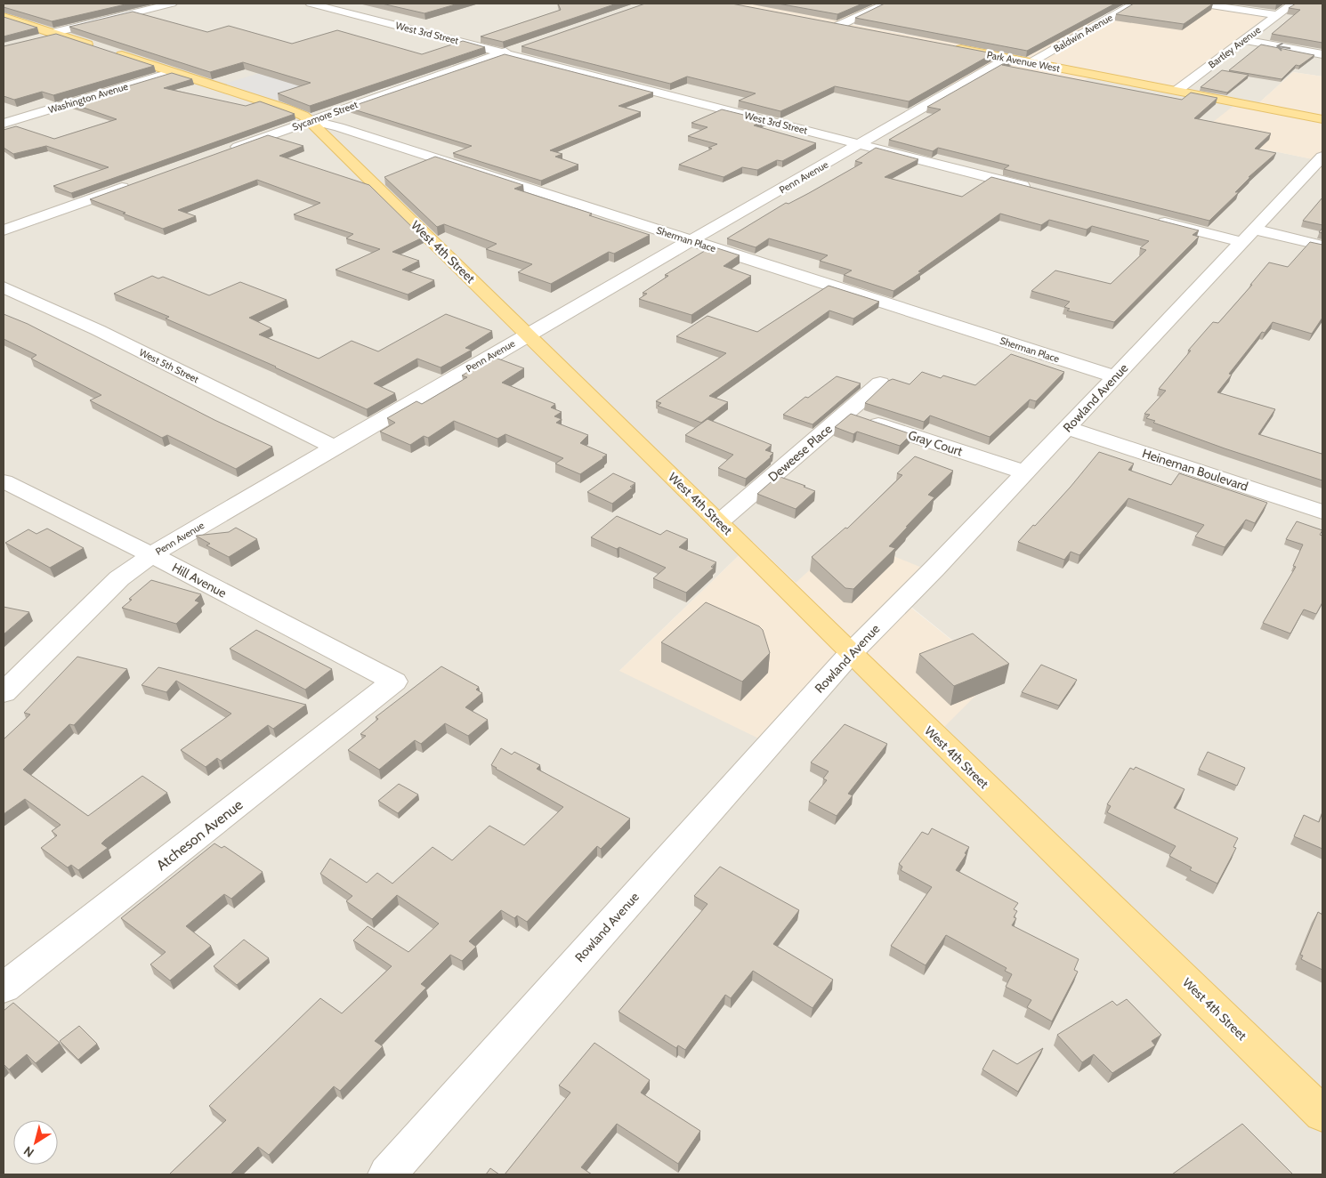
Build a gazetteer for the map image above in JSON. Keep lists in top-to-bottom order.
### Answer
{
  "streets": {
    "main road": ["Park Avenue West", "West 4th Street"],
    "street": [
      "West 3rd Street",
      "Baldwin Avenue",
      "Bartley Avenue",
      "Washington Avenue",
      "Sycamore Street",
      "Penn Avenue",
      "Sherman Place",
      "West 5th Street",
      "Rowland Avenue",
      "Gray Court",
      "Deweese Place",
      "Heineman Boulevard",
      "Hill Avenue",
      "Atcheson Avenue"
    ]
  },
  "crossings": [
    ["West 3rd Street", "Sycamore Street"],
    ["West 3rd Street", "Penn Avenue"],
    ["Baldwin Avenue", "Park Avenue West"],
    ["Bartley Avenue", "Park Avenue West"],
    ["Park Avenue West", "Penn Avenue"],
    ["Washington Avenue", "West 4th Street"],
    ["Sycamore Street", "Sherman Place"],
    ["Sycamore Street", "West 4th Street"],
    ["Penn Avenue", "Sherman Place"],
    ["Penn Avenue", "West 4th Street"],
    ["Penn Avenue", "West 5th Street"],
    ["Penn Avenue", "Hill Avenue"],
    ["Sherman Place", "West 4th Street"],
    ["Sherman Place", "Rowland Avenue"],
    ["West 4th Street", "Rowland Avenue"],
    ["West 4th Street", "Deweese Place"],
    ["Rowland Avenue", "Gray Court"],
    ["Rowland Avenue", "Heineman Boulevard"],
    ["Gray Court", "Deweese Place"],
    ["Hill Avenue", "Atcheson Avenue"]
  ],
  "north": "bottom left"
}
